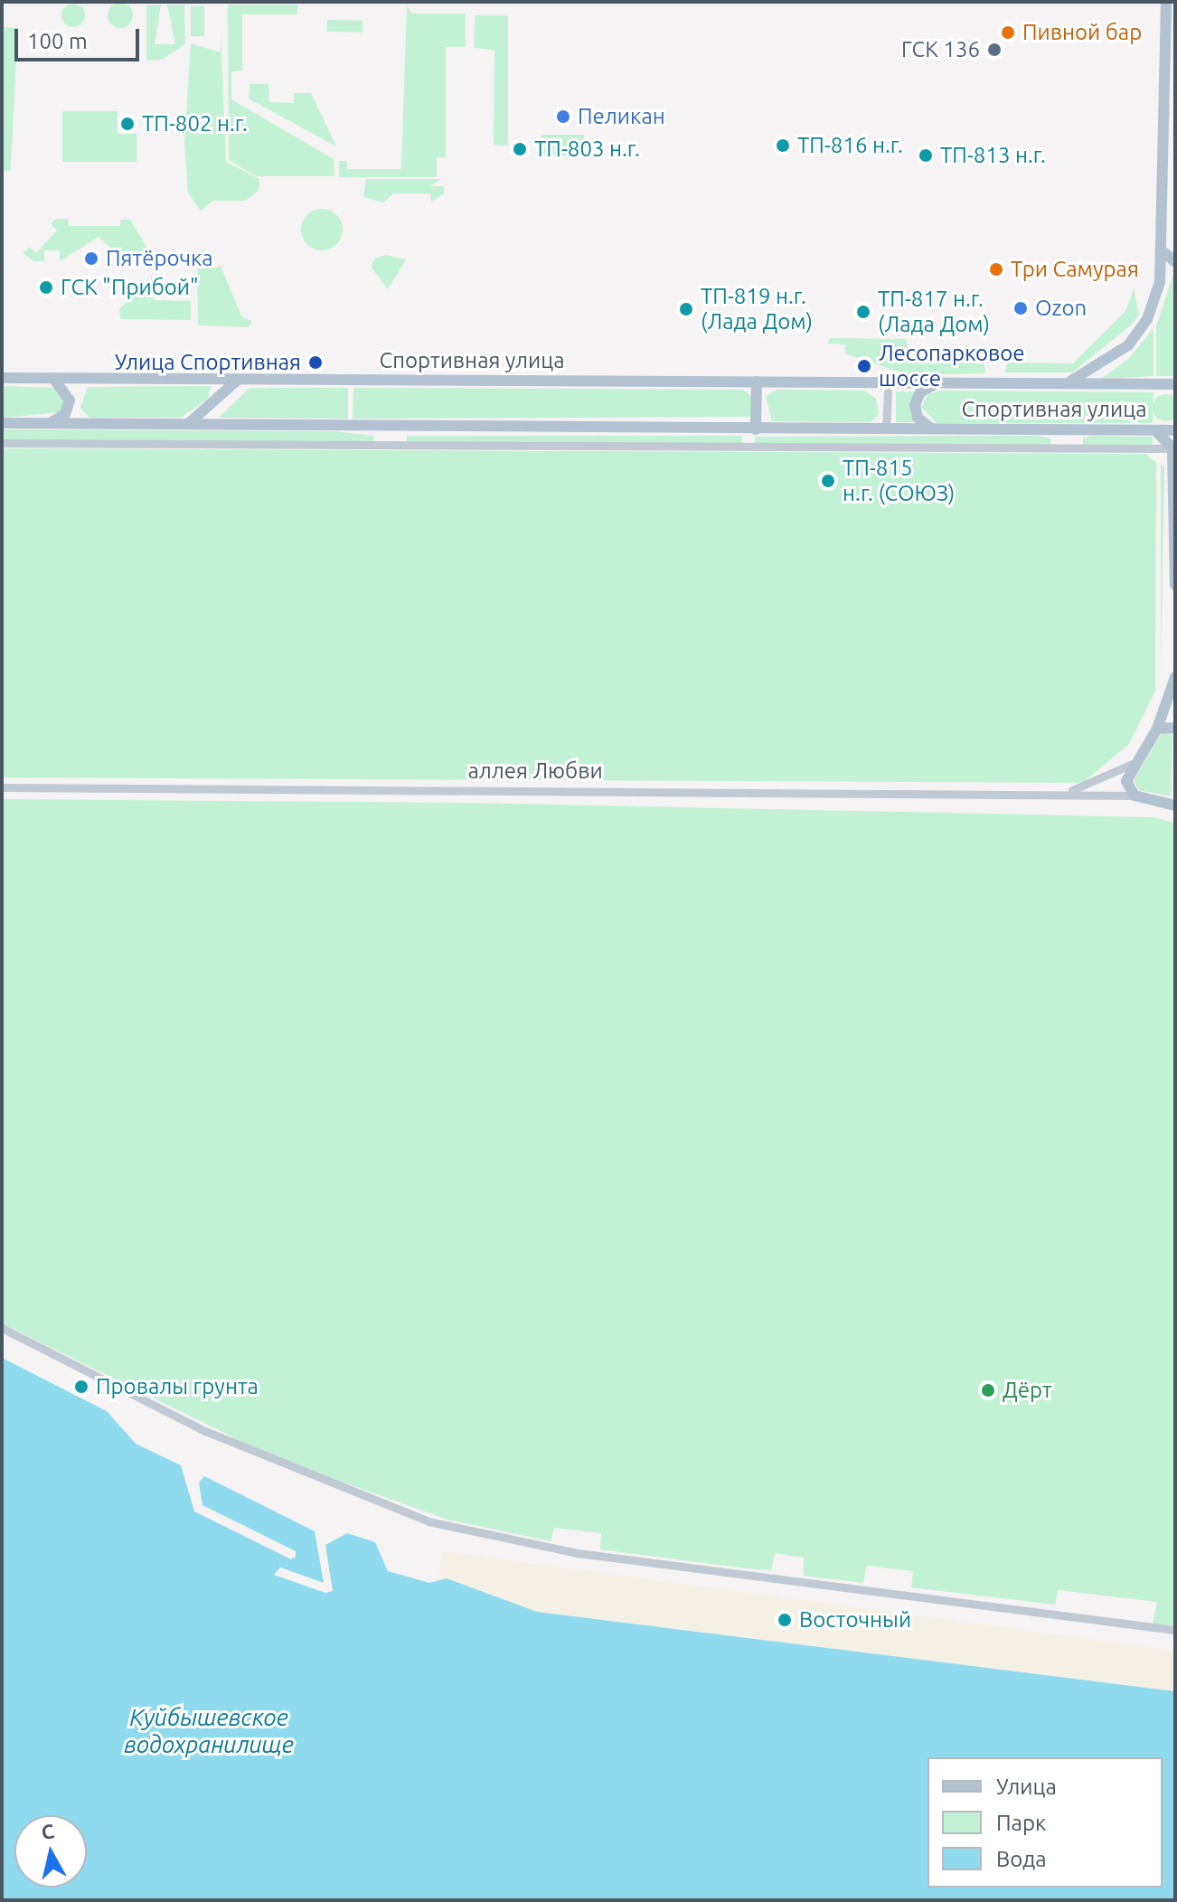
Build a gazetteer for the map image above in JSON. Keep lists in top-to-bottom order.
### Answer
{
  "streets": {
    "main road": ["Спортивная улица"],
    "street": ["аллея Любви"]
  },
  "water": ["Куйбышевское водохранилище"],
  "places": [
    "Пивной бар",
    "ГСК 136",
    "Пеликан",
    "ТП-802 н.г.",
    "ТП-816 н.г.",
    "ТП-803 н.г.",
    "ТП-813 н.г.",
    "Пятёрочка",
    "Три Самурая",
    "ГСК \"Прибой\"",
    "Ozon",
    "ТП-819 н.г. (Лада Дом)",
    "ТП-817 н.г. (Лада Дом)",
    "Улица Спортивная",
    "Лесопарковое шоссе",
    "ТП-815 н.г. (СОЮЗ)",
    "Провалы грунта",
    "Дёрт",
    "Восточный"
  ],
  "legend": ["Улица", "Парк", "Вода"],
  "scale_bar": "100 m",
  "north": "top"
}
